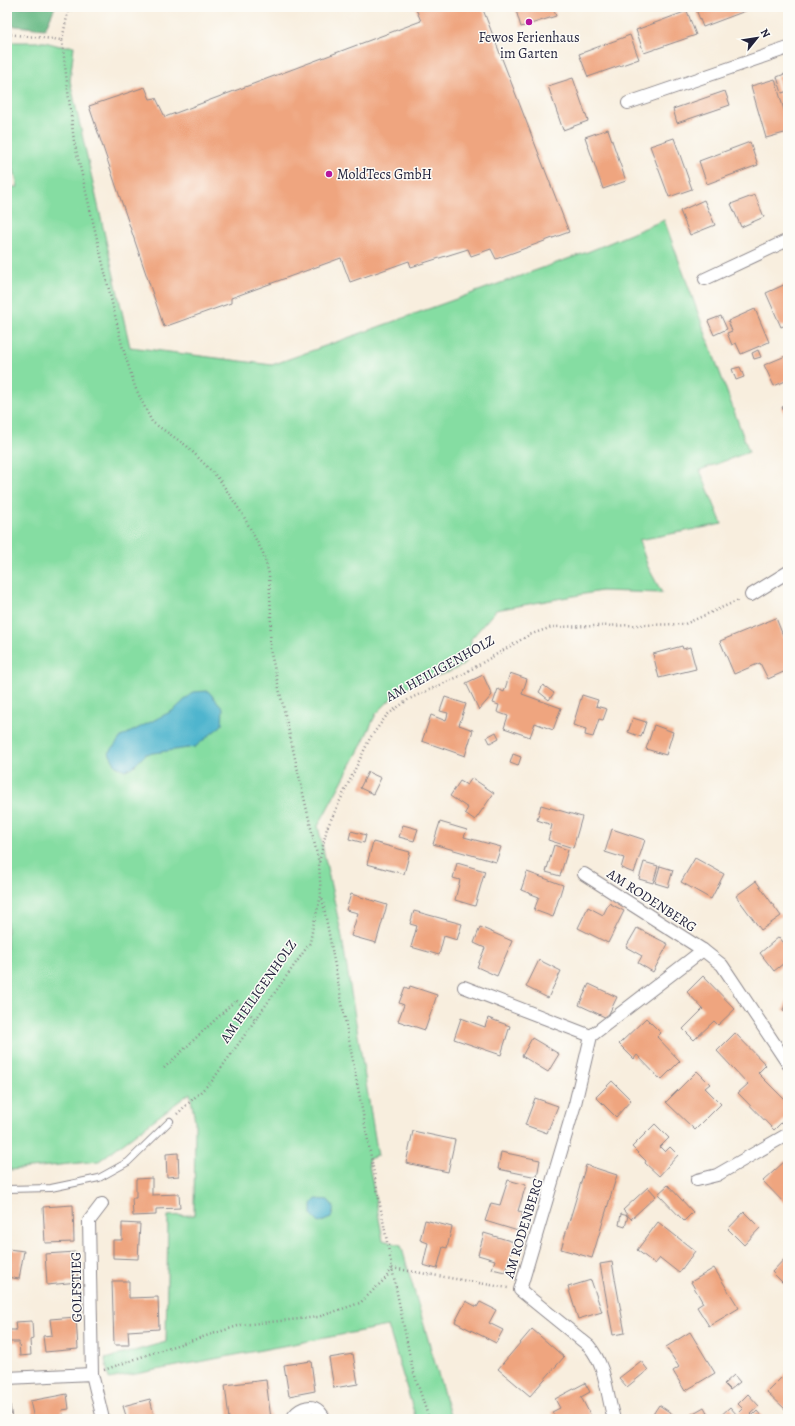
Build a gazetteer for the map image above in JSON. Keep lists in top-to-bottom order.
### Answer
{
  "streets": {
    "street": ["AM RODENBERG", "GOLFSTIEG"],
    "path": ["AM HEILIGENHOLZ"]
  },
  "places": ["Fewos Ferienhaus im Garten", "MoldTecs GmbH"],
  "north": "top right"
}
